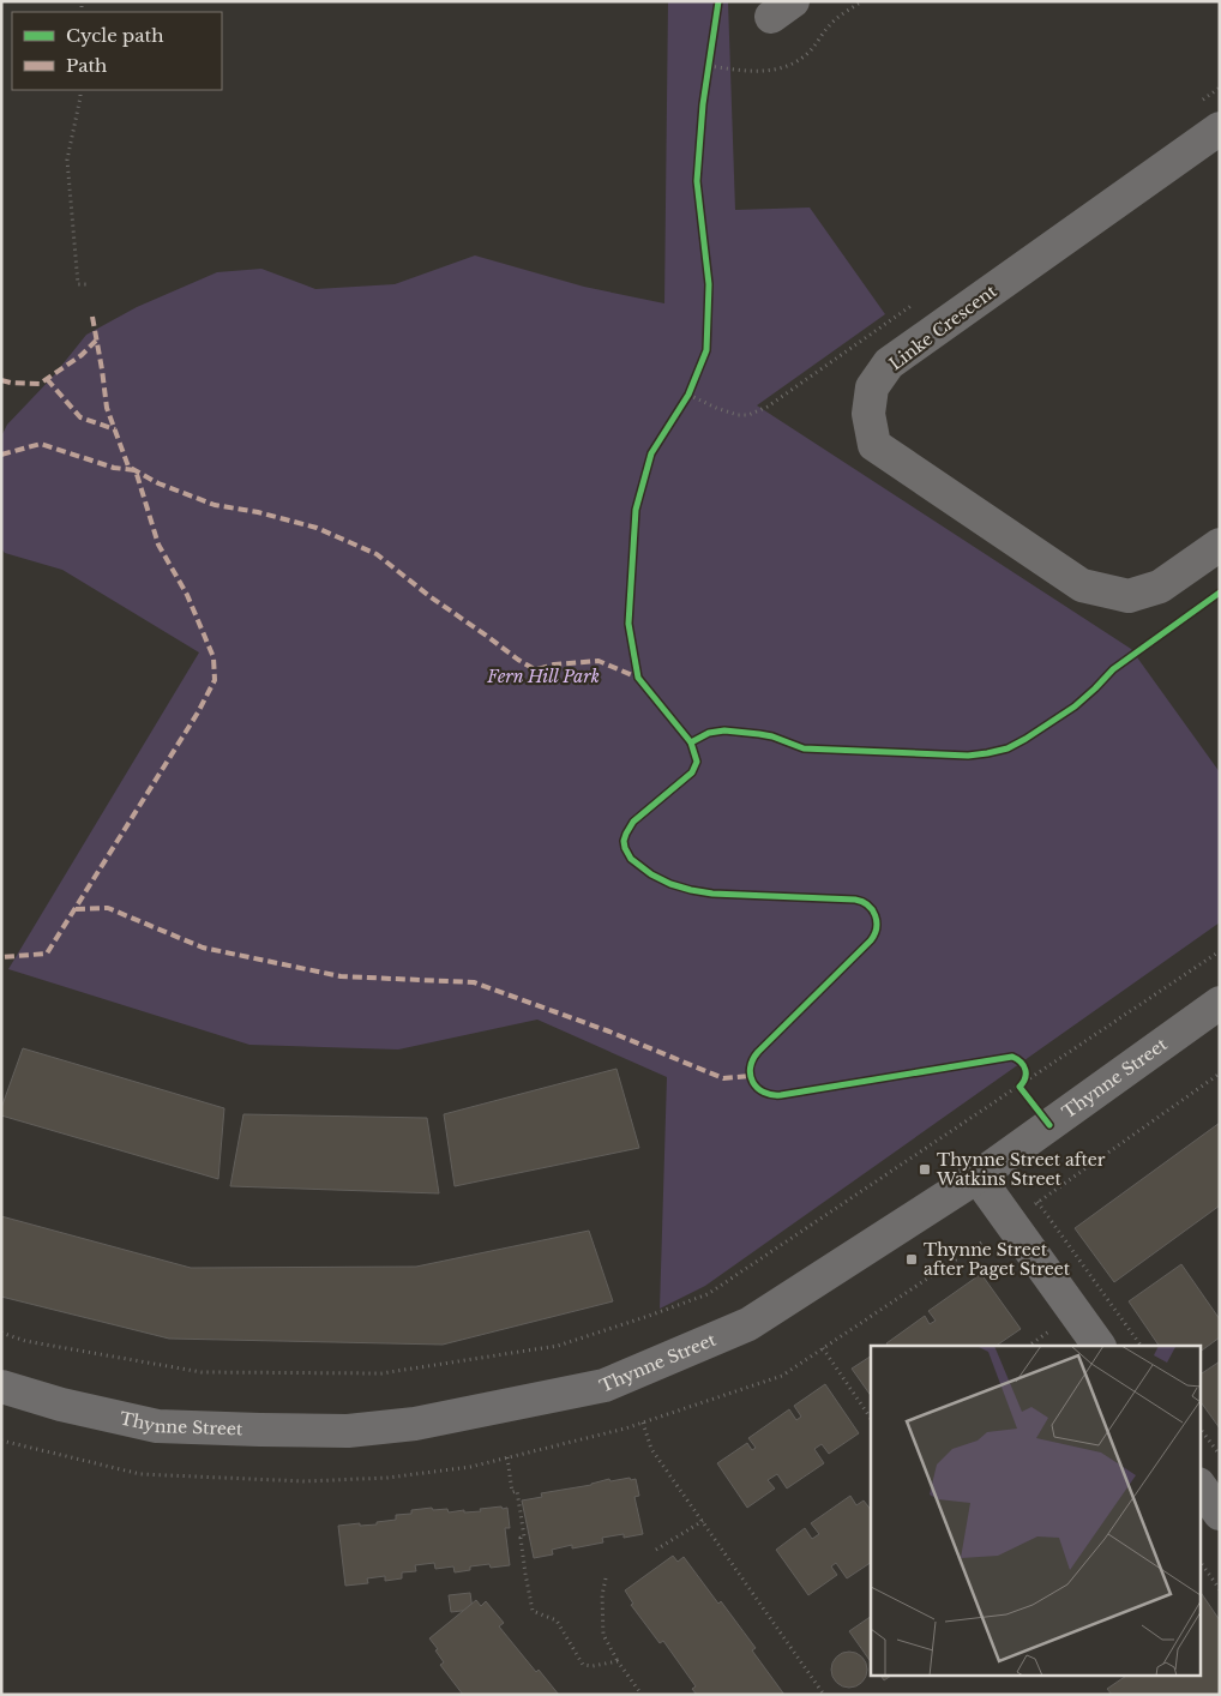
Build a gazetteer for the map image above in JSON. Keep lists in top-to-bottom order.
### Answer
{
  "streets": {
    "street": ["Linke Crescent", "Thynne Street"]
  },
  "parks": ["Fern Hill Park"],
  "places": {
    "transit": ["Thynne Street after Watkins Street", "Thynne Street after Paget Street"]
  },
  "legend": ["Cycle path", "Path"]
}
